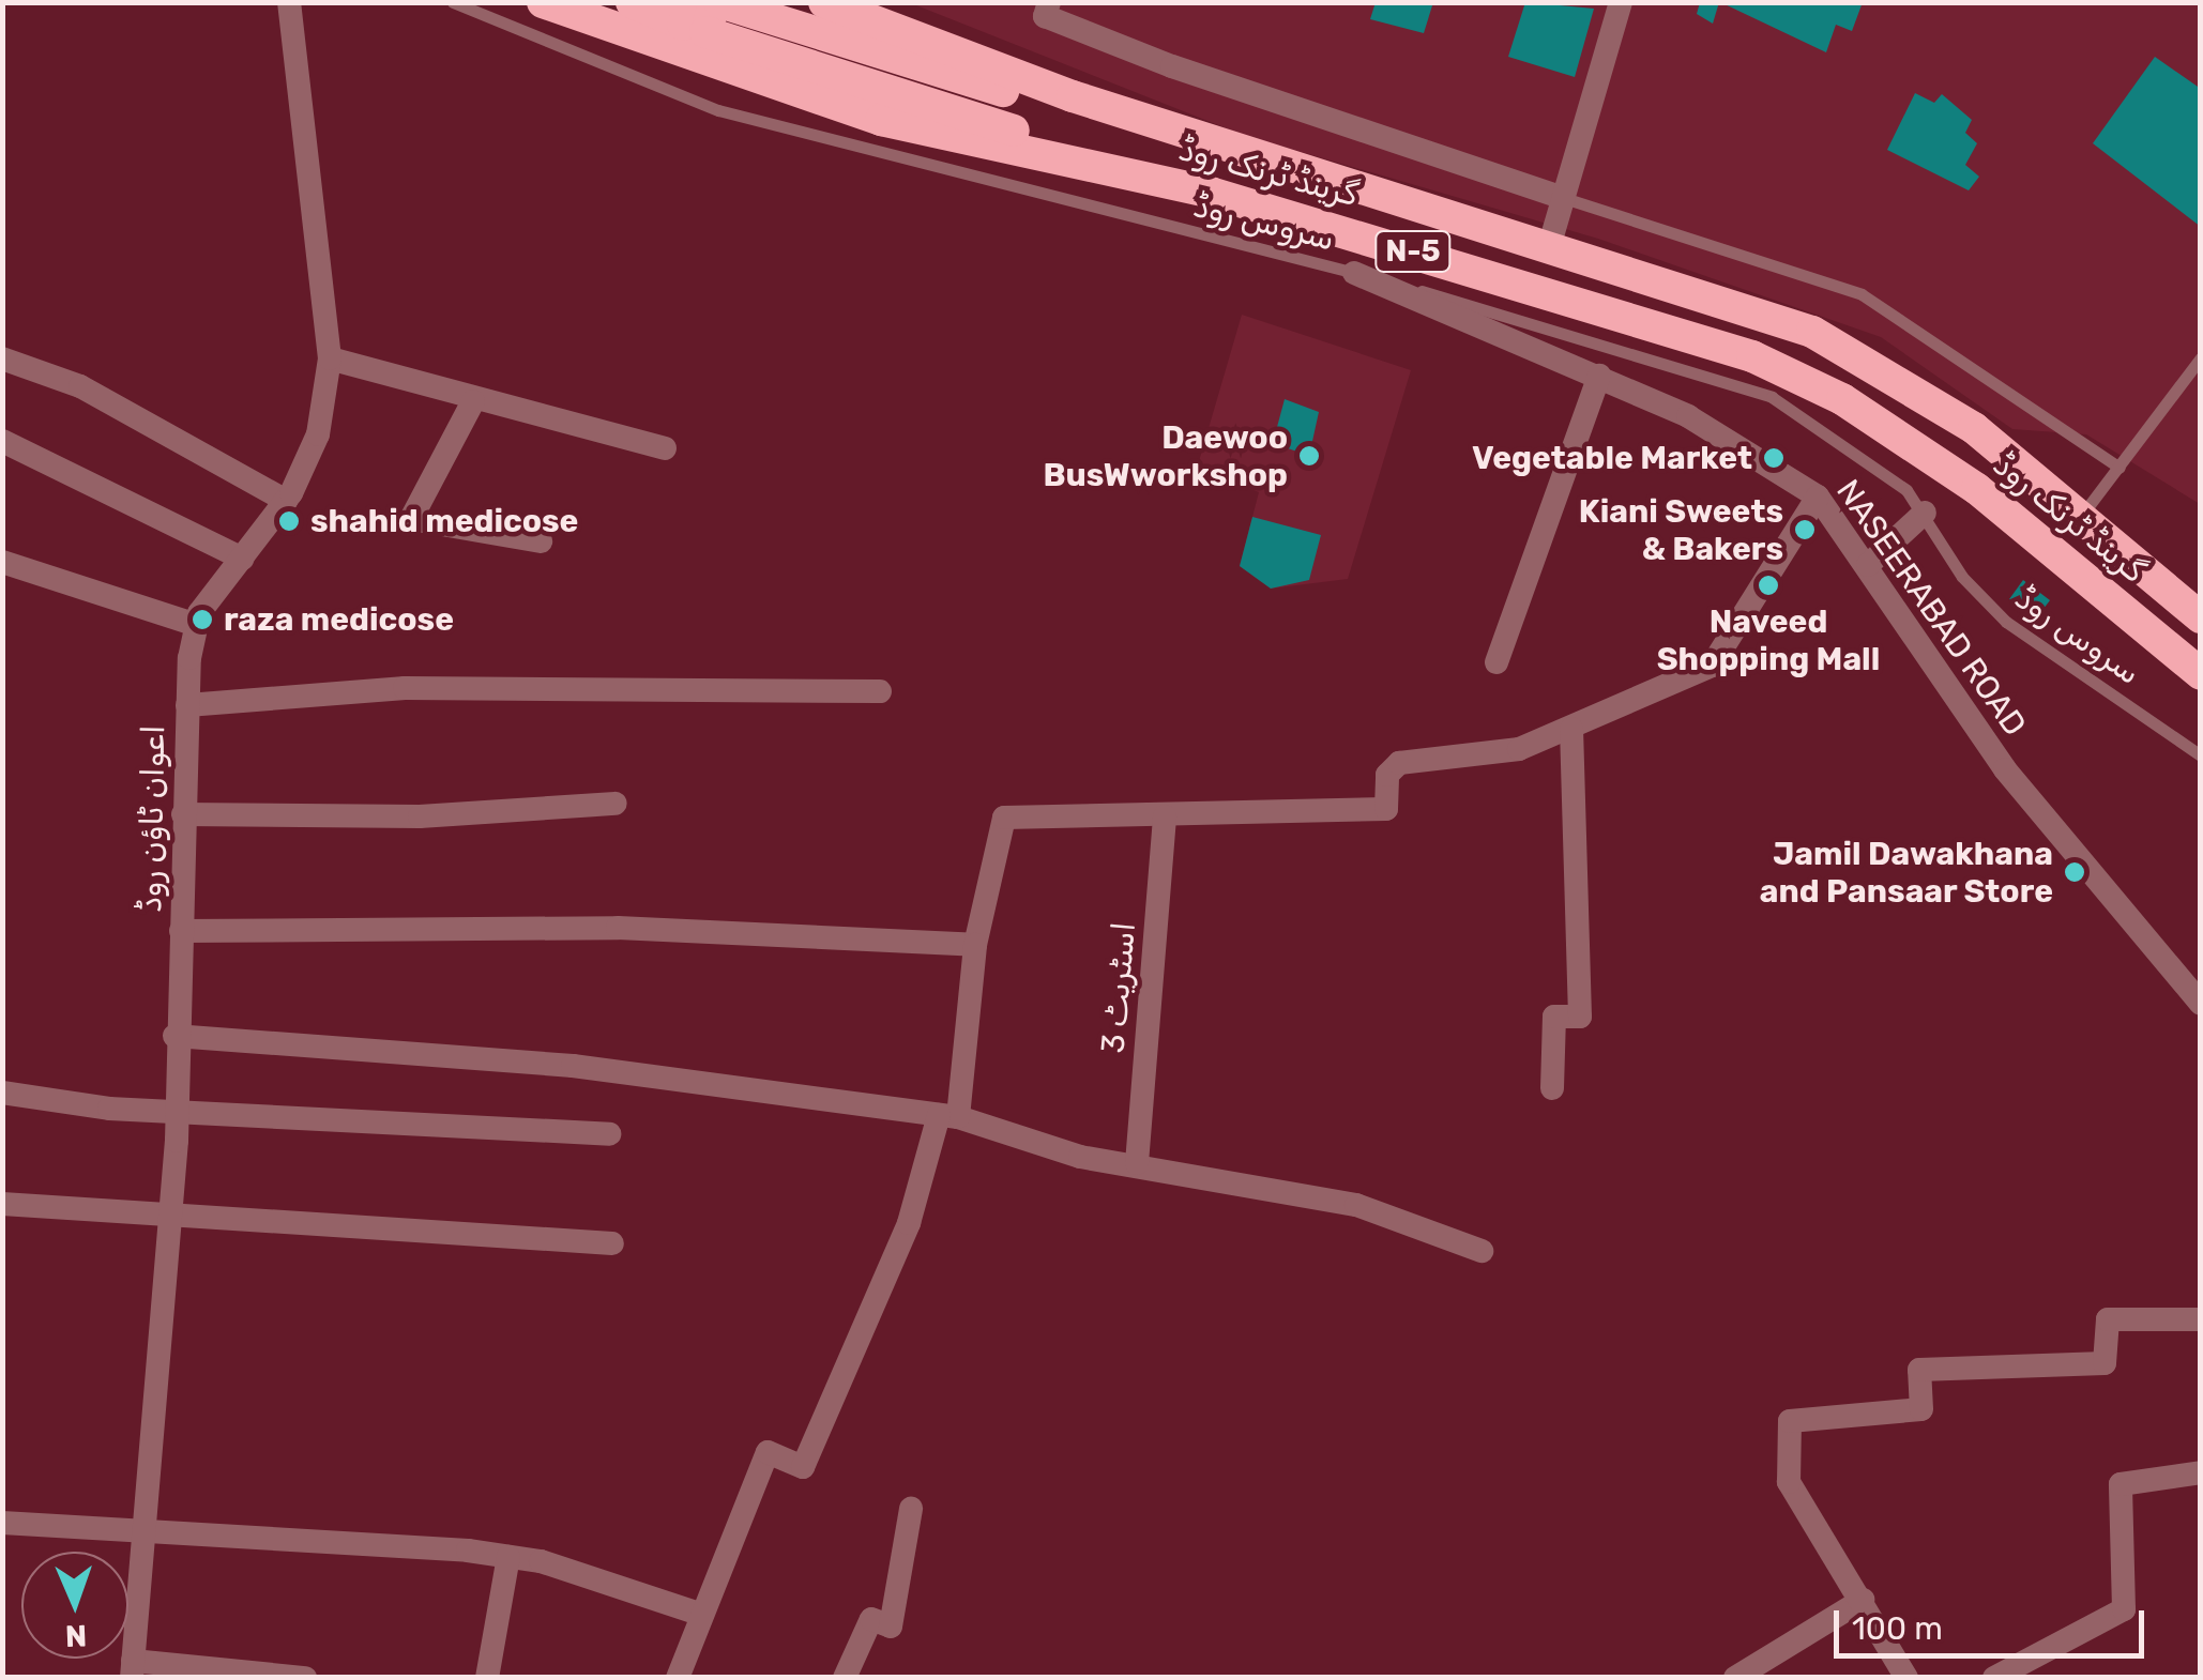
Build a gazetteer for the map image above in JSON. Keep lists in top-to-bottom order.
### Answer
{
  "streets": {
    "highway": ["گرینڈ ٹرنک روڈ", "N-5"],
    "street": ["NASEERABAD ROAD", "اعوان ٹاؤن روڈ", "اسٹریٹ 3"],
    "lane": ["سروس روڈ"]
  },
  "crossings": [
    ["سروس روڈ", "NASEERABAD ROAD"]
  ],
  "places": [
    "Daewoo BusWworkshop",
    "Vegetable Market",
    "shahid medicose",
    "Kiani Sweets & Bakers",
    "Naveed Shopping Mall",
    "raza medicose",
    "Jamil Dawakhana and Pansaar Store"
  ],
  "scale_bar": "100 m",
  "north": "bottom"
}
